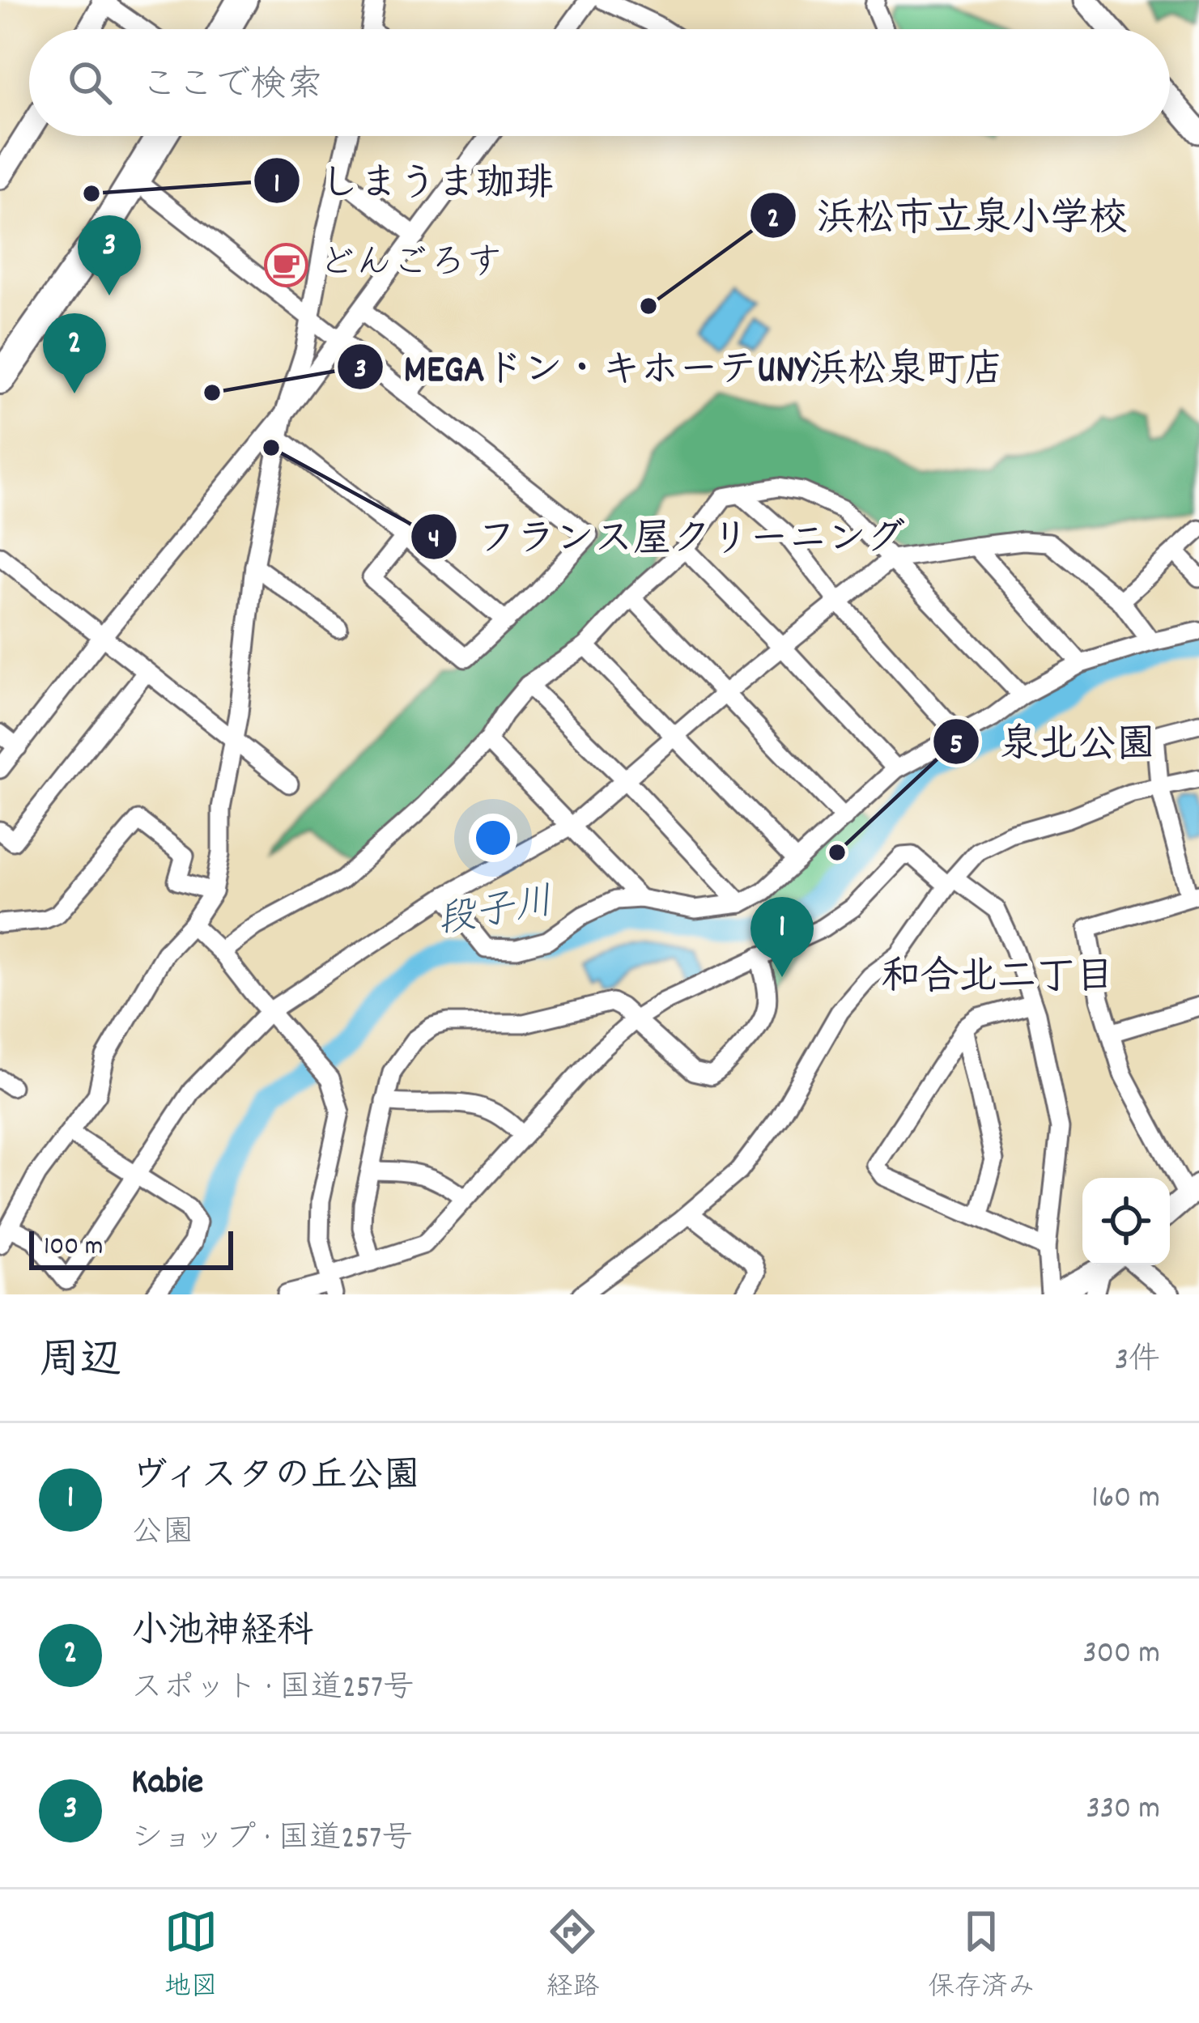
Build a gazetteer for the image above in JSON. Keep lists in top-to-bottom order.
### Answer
{
  "districts": ["和合北二丁目"],
  "water": ["段子川"],
  "places": {
    "other": [
      "しまうま珈琲",
      "浜松市立泉小学校",
      "MEGAドン・キホーテUNY浜松泉町店",
      "フランス屋クリーニング",
      "泉北公園"
    ],
    "cafe": ["どんごろす"]
  },
  "scale_bar": "100 m",
  "page": {
    "search": "ここで検索",
    "pins": ["3", "2", "1"],
    "scale": "100 m",
    "heading": ["周辺", "3件"],
    "list": [
      {
        "mark": "1",
        "name": "ヴィスタの丘公園",
        "note": "公園",
        "value": "160 m"
      },
      {
        "mark": "2",
        "name": "小池神経科",
        "note": "スポット · 国道257号",
        "value": "300 m"
      },
      {
        "mark": "3",
        "name": "Kabie",
        "note": "ショップ · 国道257号",
        "value": "330 m"
      }
    ],
    "nav": ["地図", "経路", "保存済み"]
  }
}
